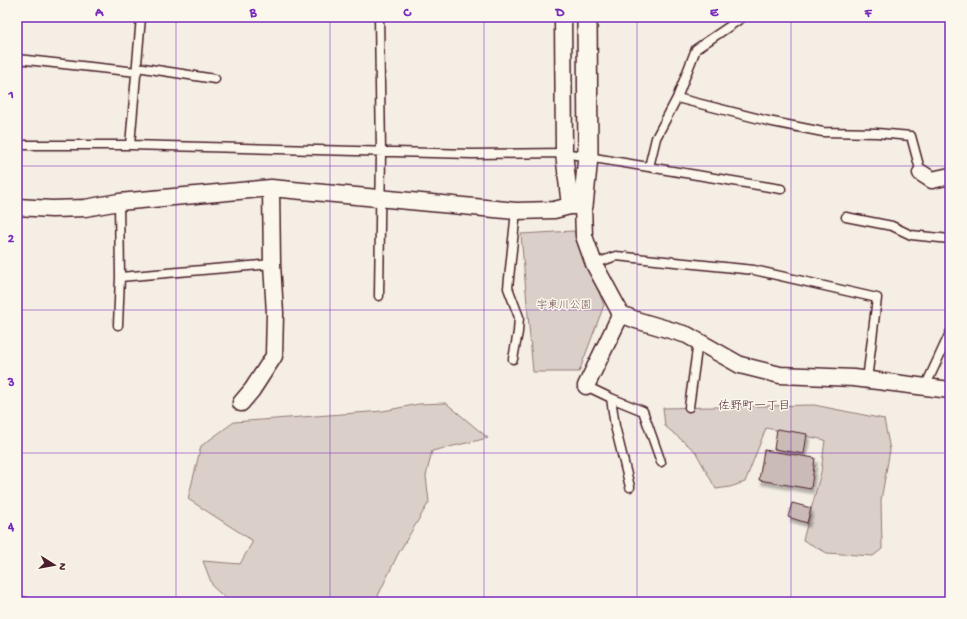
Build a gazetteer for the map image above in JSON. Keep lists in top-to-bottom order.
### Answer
{
  "districts": ["佐野町一丁目"],
  "parks": ["宇東川公園"],
  "north": "right",
  "grid": {
    "columns": [
      "A",
      "B",
      "C",
      "D",
      "E",
      "F"
    ],
    "rows": [
      "1",
      "2",
      "3",
      "4"
    ]
  }
}
